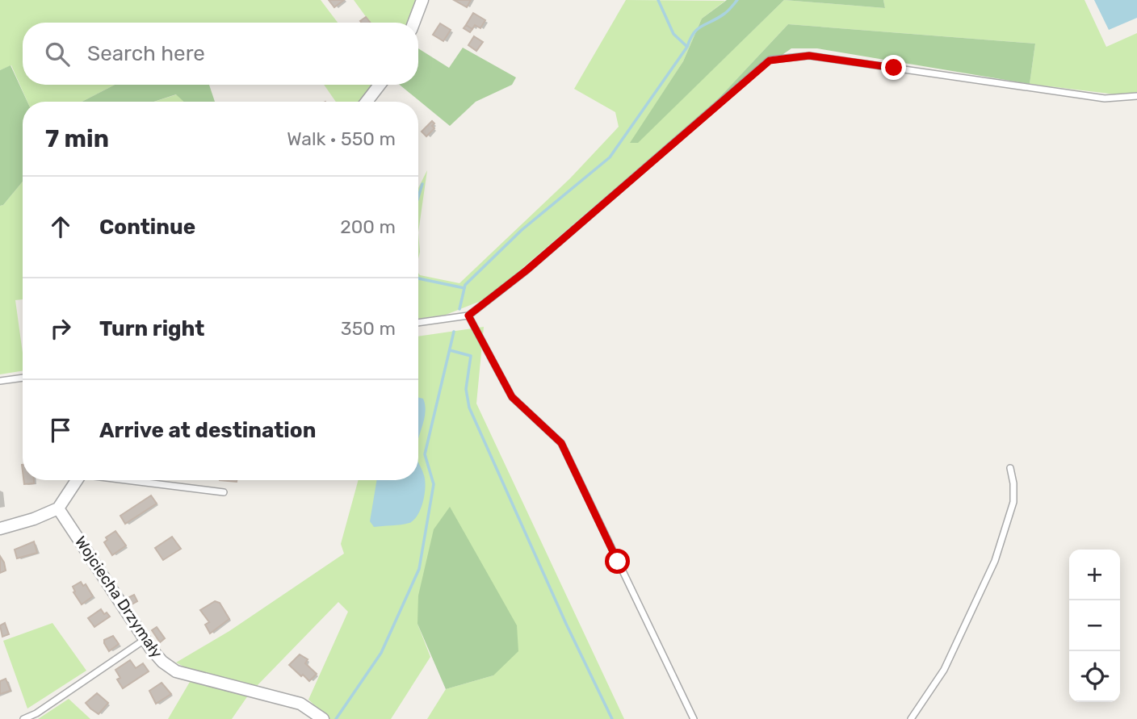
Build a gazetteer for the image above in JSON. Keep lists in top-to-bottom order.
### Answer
{
  "streets": {
    "street": ["Wojciecha Drzymały"]
  },
  "page": {
    "search": "Search here",
    "heading": ["7 min", "Walk · 550 m"],
    "list": [
      ["Continue", "200 m"],
      ["Turn right", "350 m"],
      "Arrive at destination"
    ],
    "map_buttons": ["+", "−"]
  }
}
